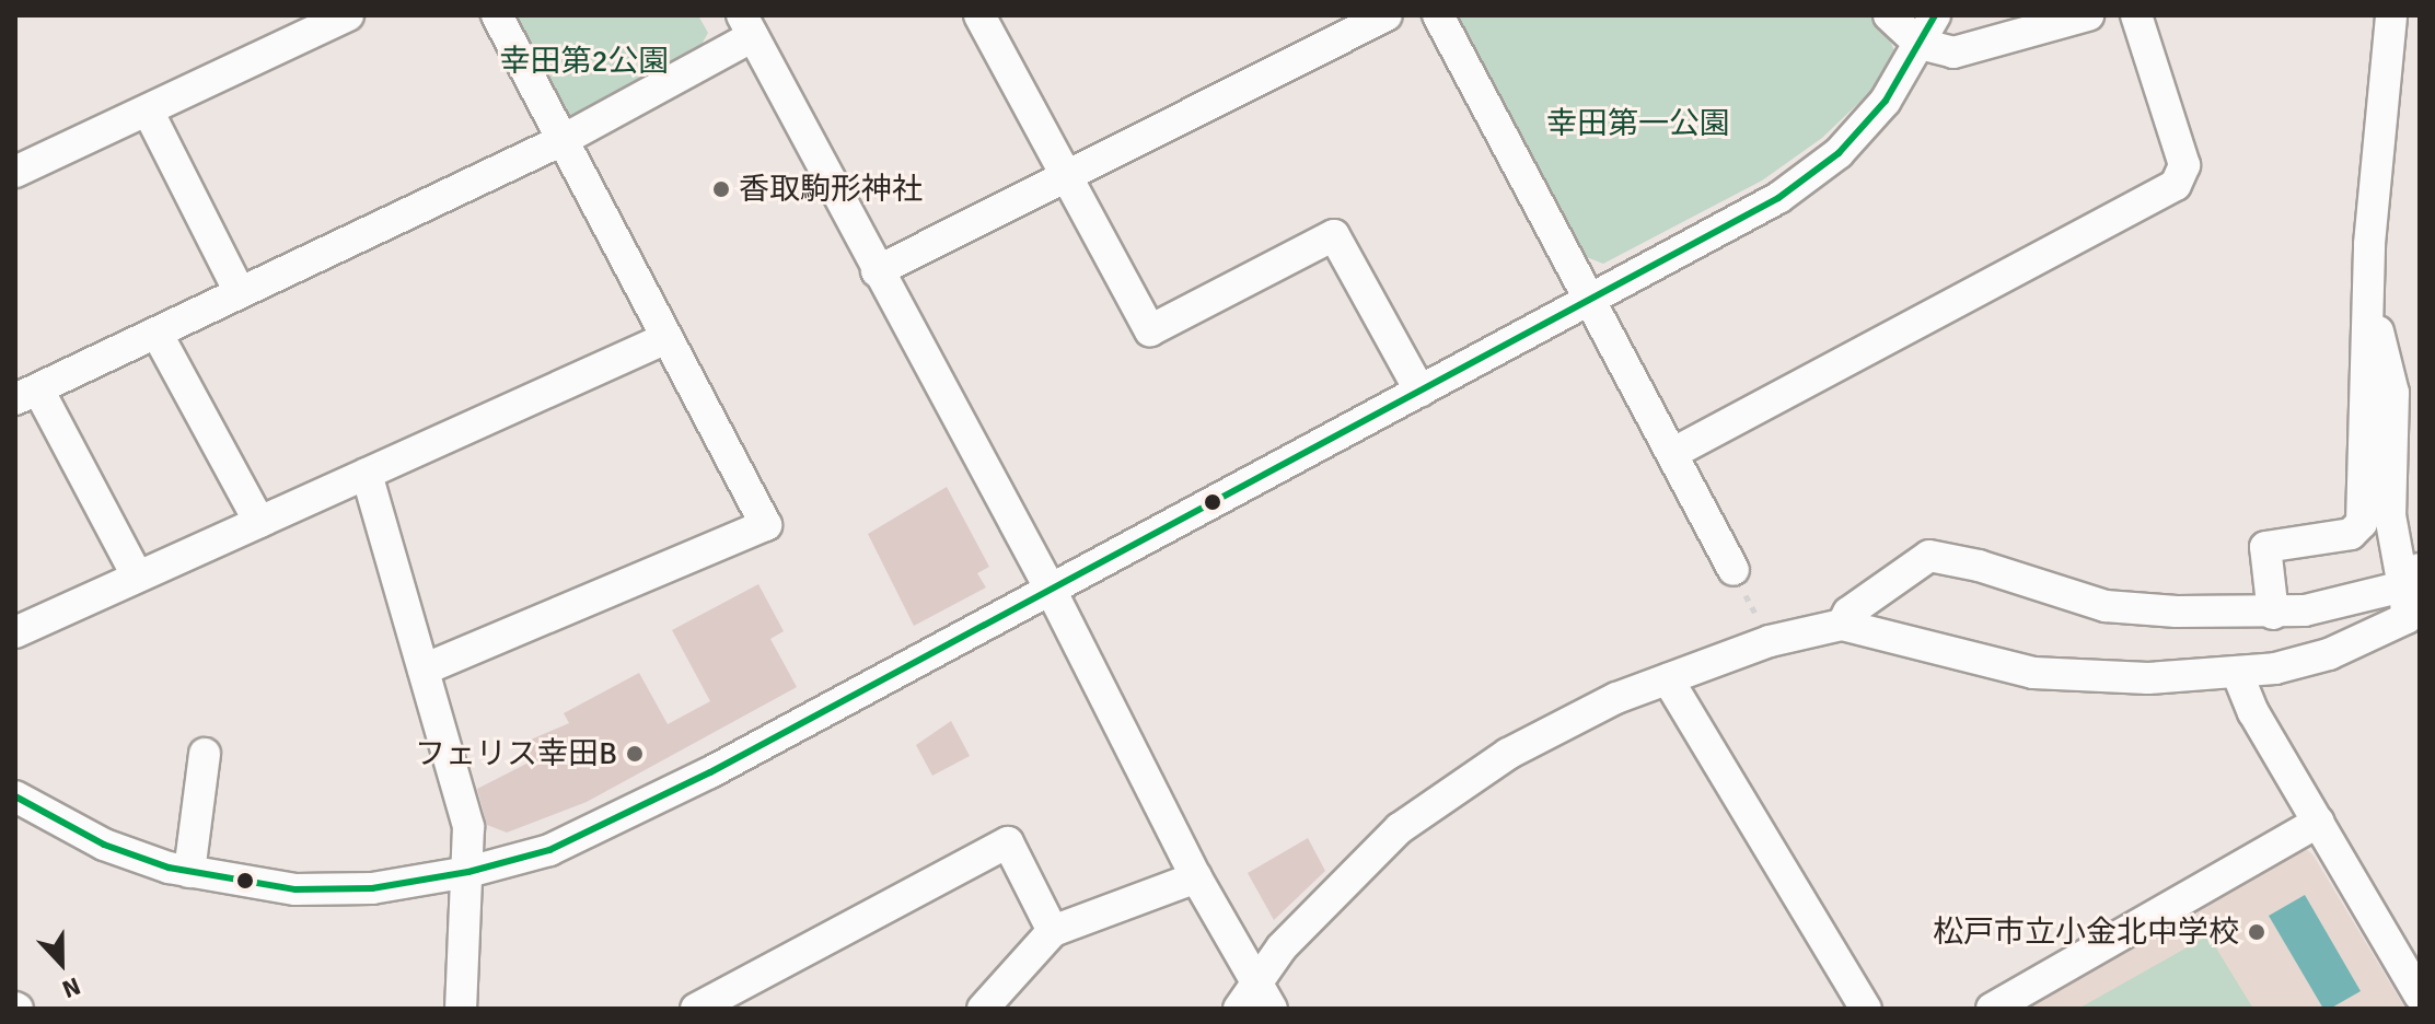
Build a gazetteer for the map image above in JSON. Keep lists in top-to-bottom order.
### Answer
{
  "parks": ["幸田第2公園", "幸田第一公園"],
  "places": ["香取駒形神社", "フェリス幸田B", "松戸市立小金北中学校"],
  "north": "bottom"
}
